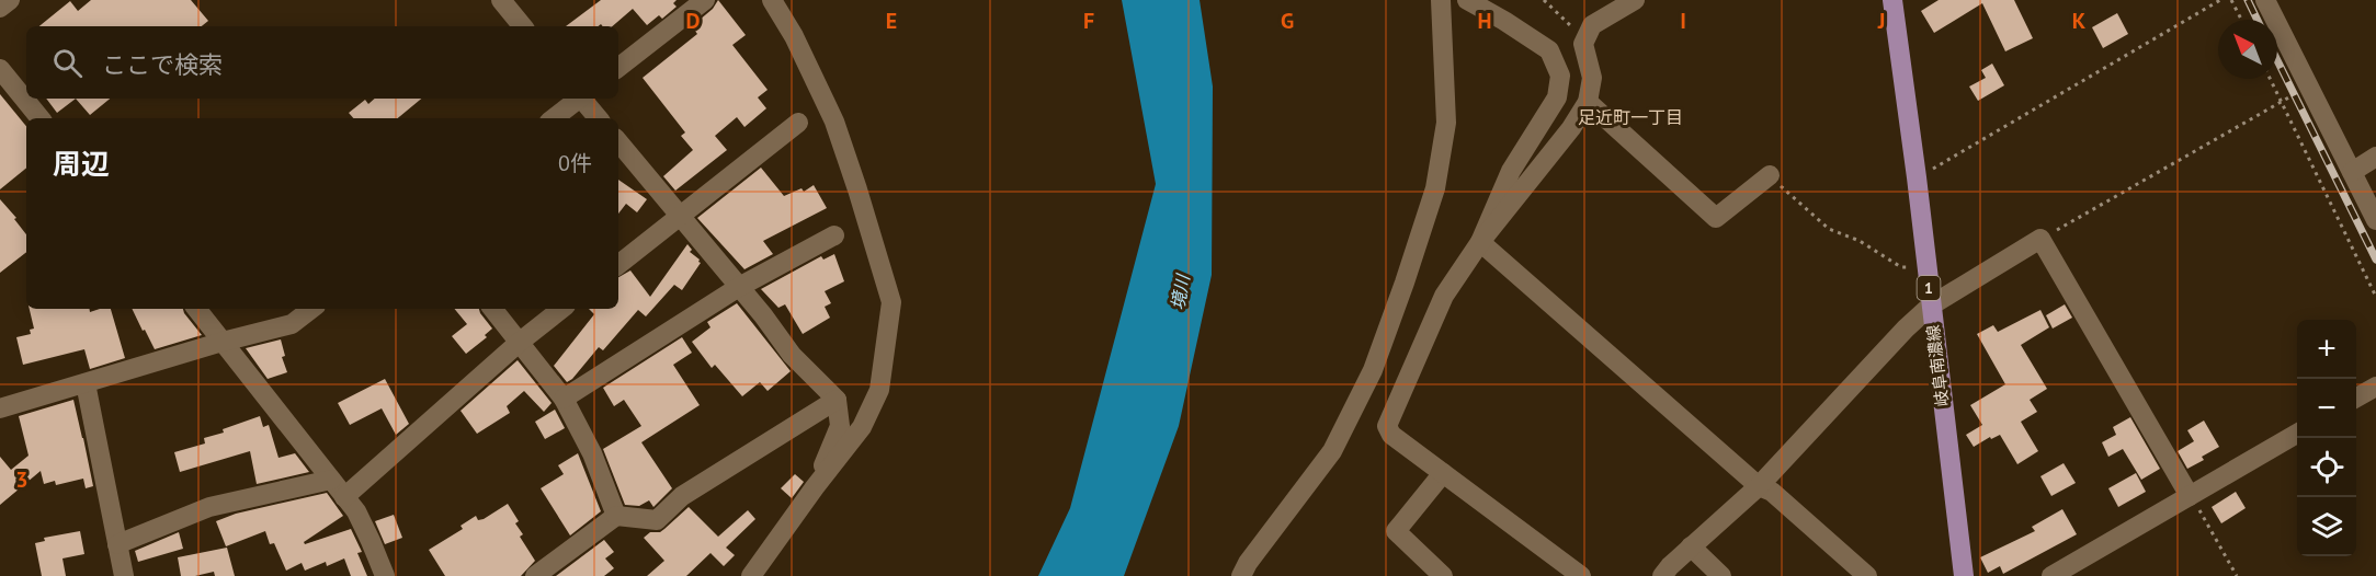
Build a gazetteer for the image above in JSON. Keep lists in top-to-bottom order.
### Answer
{
  "streets": {
    "main road": ["1", "岐阜南濃線"]
  },
  "districts": ["足近町一丁目"],
  "water": ["境川"],
  "north": "top left",
  "page": {
    "search": "ここで検索",
    "heading": ["周辺", "0件"],
    "map_buttons": ["+", "−"]
  },
  "grid": {
    "columns": [
      "D",
      "E",
      "F",
      "G",
      "H",
      "I",
      "J",
      "K"
    ],
    "rows": ["3"]
  }
}
